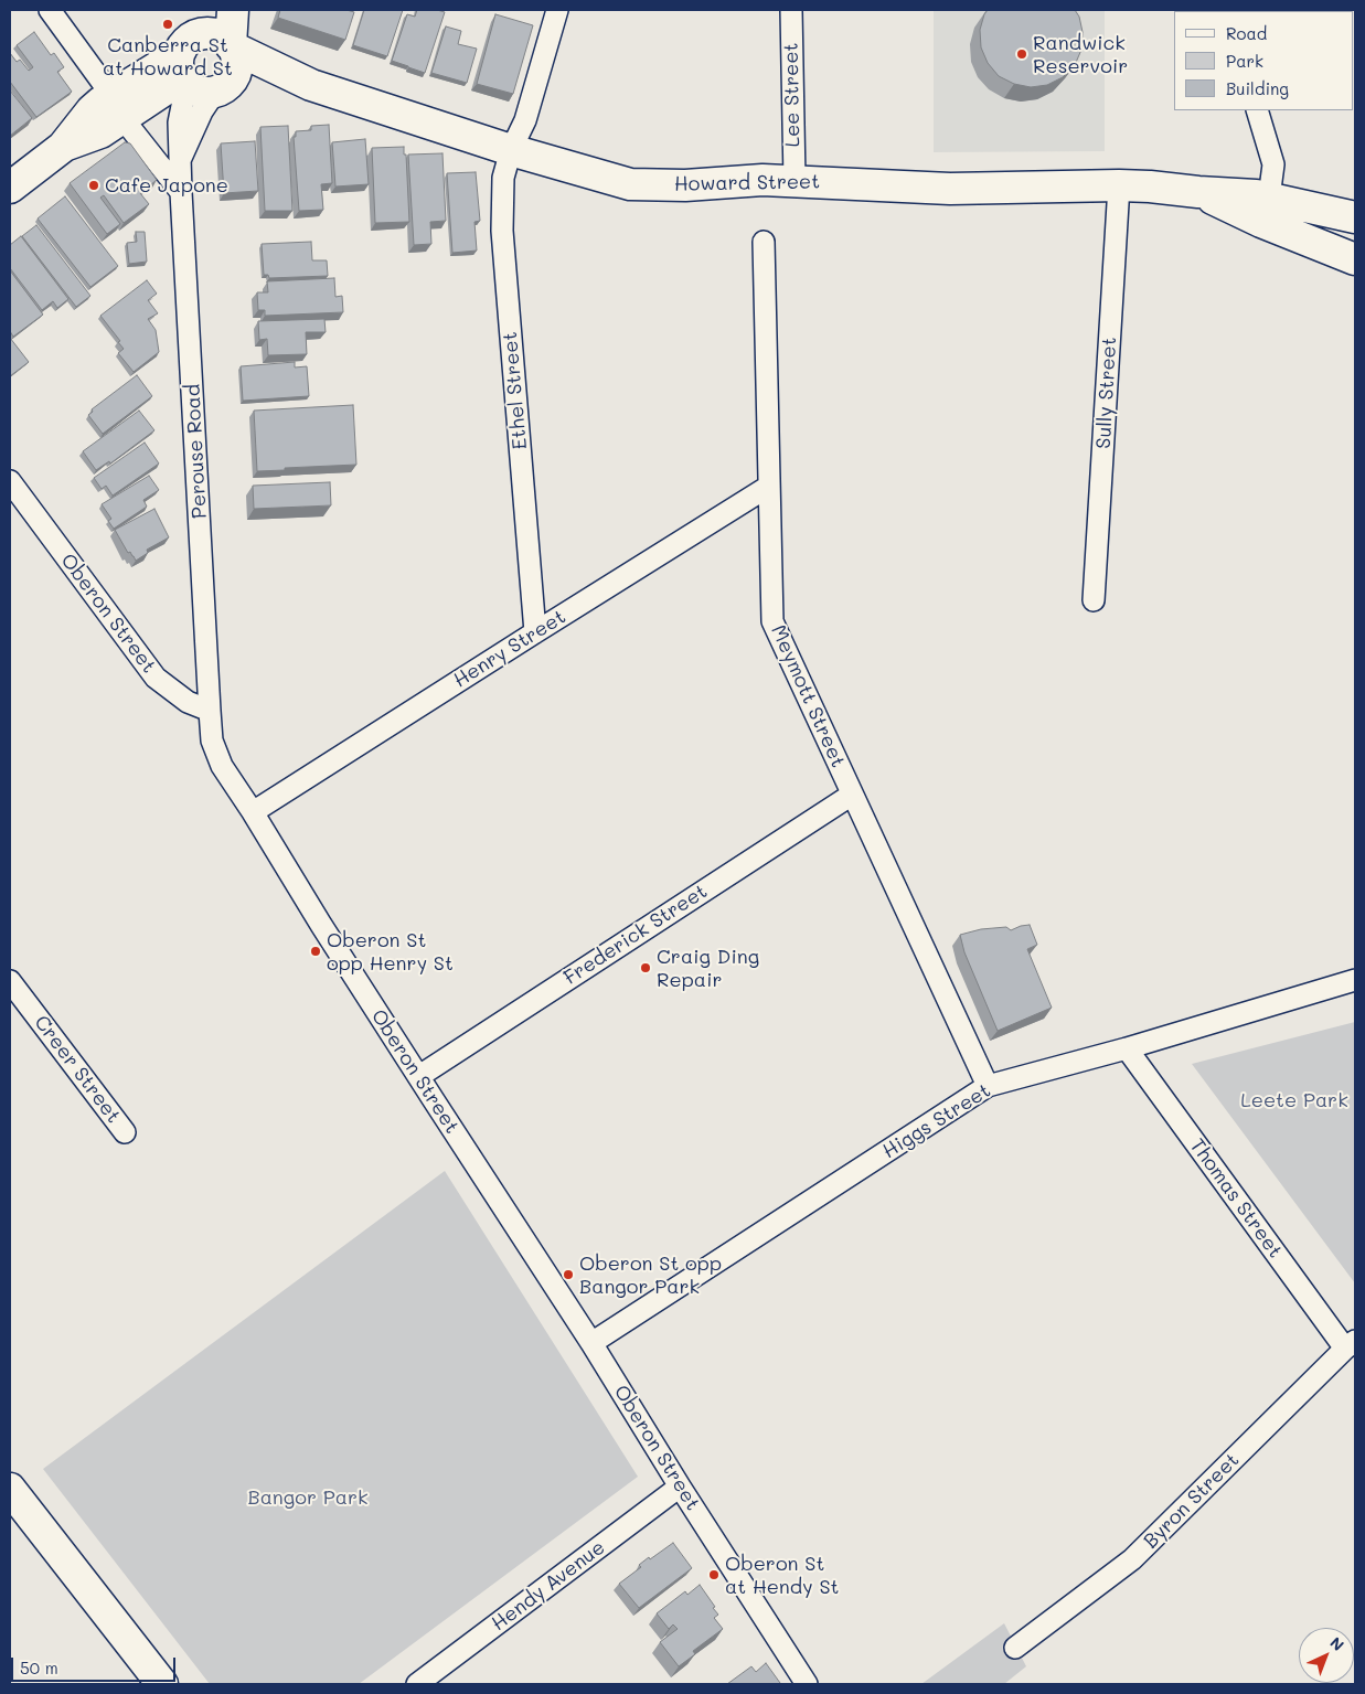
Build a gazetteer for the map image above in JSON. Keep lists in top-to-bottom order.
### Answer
{
  "streets": {
    "street": [
      "Lee Street",
      "Howard Street",
      "Ethel Street",
      "Sully Street",
      "Perouse Road",
      "Oberon Street",
      "Henry Street",
      "Meymott Street",
      "Frederick Street",
      "Creer Street",
      "Higgs Street",
      "Thomas Street",
      "Byron Street",
      "Hendy Avenue"
    ]
  },
  "crossings": [
    ["Lee Street", "Howard Street"],
    ["Howard Street", "Ethel Street"],
    ["Howard Street", "Sully Street"],
    ["Howard Street", "Perouse Road"],
    ["Ethel Street", "Henry Street"],
    ["Perouse Road", "Oberon Street"],
    ["Oberon Street", "Henry Street"],
    ["Oberon Street", "Frederick Street"],
    ["Oberon Street", "Higgs Street"],
    ["Oberon Street", "Hendy Avenue"],
    ["Henry Street", "Meymott Street"],
    ["Meymott Street", "Frederick Street"],
    ["Meymott Street", "Higgs Street"],
    ["Higgs Street", "Thomas Street"],
    ["Thomas Street", "Byron Street"]
  ],
  "parks": ["Leete Park", "Bangor Park"],
  "places": [
    "Canberra St at Howard St",
    "Randwick Reservoir",
    "Cafe Japone",
    "Oberon St opp Henry St",
    "Craig Ding Repair",
    "Oberon St opp Bangor Park",
    "Oberon St at Hendy St"
  ],
  "legend": ["Road", "Park", "Building"],
  "scale_bar": "50 m",
  "north": "top right"
}
